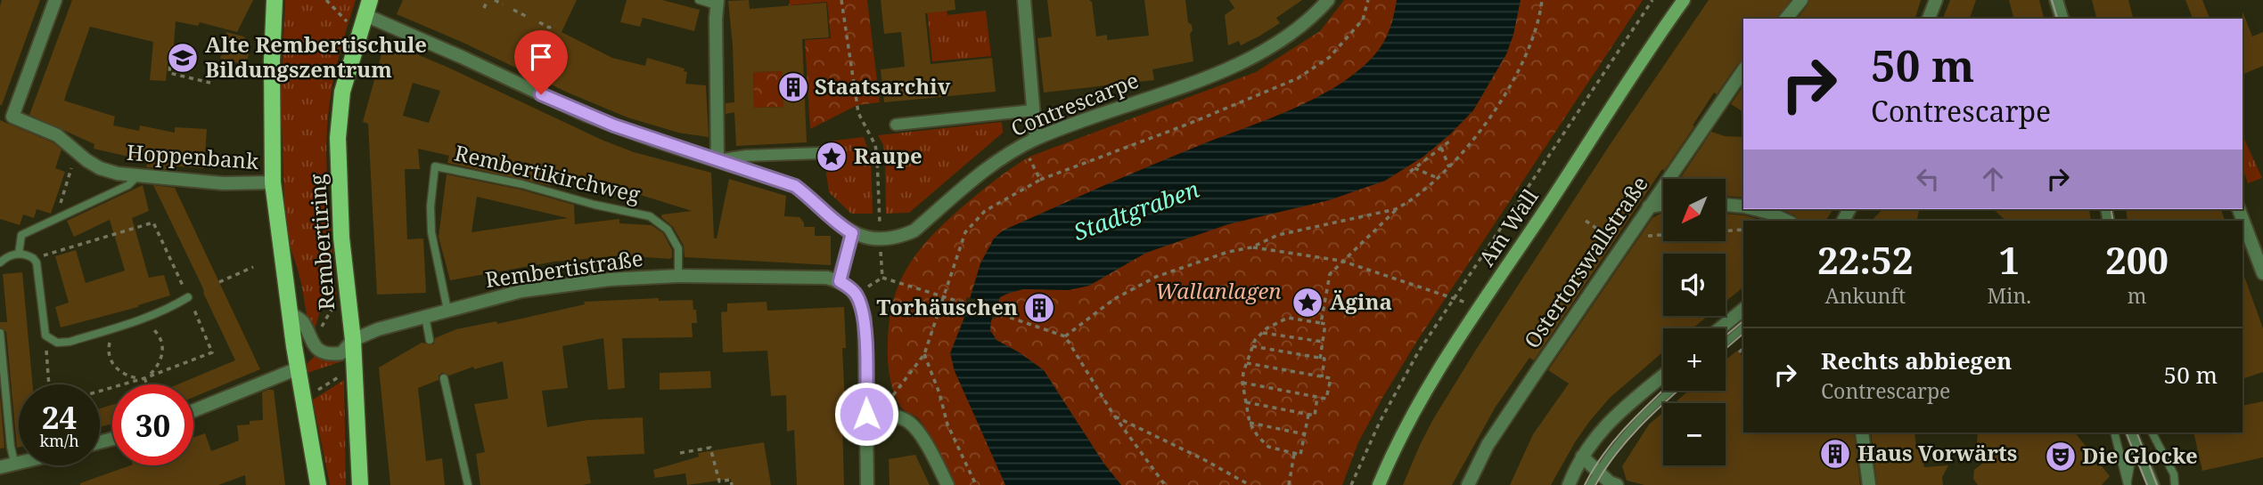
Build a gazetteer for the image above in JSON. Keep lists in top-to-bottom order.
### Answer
{
  "streets": {
    "main road": ["Am Wall", "Rembertiring"],
    "street": [
      "Contrescarpe",
      "Hoppenbank",
      "Ostertorswallstraße",
      "Rembertistraße"
    ],
    "lane": ["Rembertikirchweg"]
  },
  "crossings": [
    ["Hoppenbank", "Rembertiring"],
    ["Rembertikirchweg", "Rembertistraße"],
    ["Rembertiring", "Rembertistraße"]
  ],
  "water": ["Stadtgraben"],
  "parks": ["Wallanlagen"],
  "places": {
    "school or university": ["Alte Rembertischule Bildungszentrum"],
    "building": ["Staatsarchiv", "Torhäuschen", "Haus Vorwärts"],
    "place": ["Raupe", "Ägina"],
    "theatre": ["Die Glocke"]
  },
  "north": "bottom left",
  "page": {
    "turn": ["50 m", "Contrescarpe"],
    "map_buttons": ["+", "−"],
    "eta": [
      "22:52",
      "Ankunft",
      "1",
      "Min.",
      "200",
      "m"
    ],
    "list": [
      {
        "name": "Rechts abbiegen",
        "note": "Contrescarpe",
        "value": "50 m"
      }
    ],
    "speed": "24 km/h",
    "limit": "30"
  }
}
